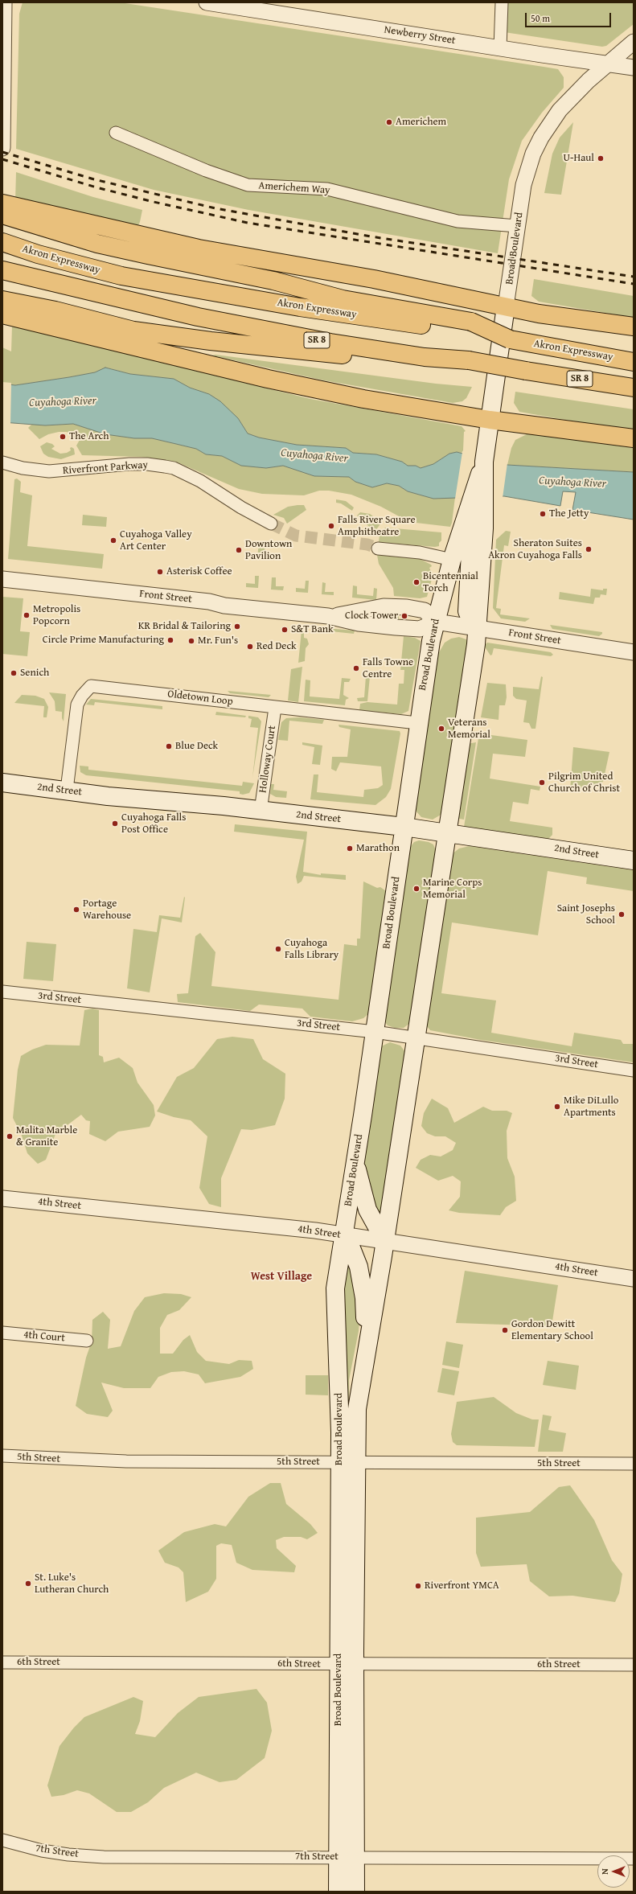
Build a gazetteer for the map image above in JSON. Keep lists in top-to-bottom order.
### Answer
{
  "streets": {
    "highway": ["Akron Expressway", "SR 8"],
    "main road": ["Broad Boulevard", "2nd Street"],
    "street": [
      "Newberry Street",
      "Americhem Way",
      "Riverfront Parkway",
      "Front Street",
      "Oldetown Loop",
      "Holloway Court",
      "3rd Street",
      "4th Street",
      "4th Court",
      "5th Street",
      "6th Street",
      "7th Street"
    ]
  },
  "crossings": [
    ["Newberry Street", "Broad Boulevard"],
    ["Americhem Way", "Broad Boulevard"],
    ["Broad Boulevard", "Front Street"],
    ["Broad Boulevard", "Oldetown Loop"],
    ["Broad Boulevard", "2nd Street"],
    ["Broad Boulevard", "3rd Street"],
    ["Broad Boulevard", "4th Street"],
    ["Broad Boulevard", "5th Street"],
    ["Broad Boulevard", "6th Street"],
    ["Broad Boulevard", "7th Street"],
    ["Oldetown Loop", "Holloway Court"],
    ["Oldetown Loop", "2nd Street"],
    ["Holloway Court", "2nd Street"]
  ],
  "districts": ["West Village"],
  "water": ["Cuyahoga River"],
  "places": [
    "Americhem",
    "U-Haul",
    "The Arch",
    "The Jetty",
    "Falls River Square Amphitheatre",
    "Cuyahoga Valley Art Center",
    "Sheraton Suites Akron Cuyahoga Falls",
    "Downtown Pavilion",
    "Asterisk Coffee",
    "Bicentennial Torch",
    "Metropolis Popcorn",
    "Clock Tower",
    "KR Bridal & Tailoring",
    "S&T Bank",
    "Circle Prime Manufacturing",
    "Mr. Fun's",
    "Red Deck",
    "Falls Towne Centre",
    "Senich",
    "Veterans Memorial",
    "Blue Deck",
    "Pilgrim United Church of Christ",
    "Cuyahoga Falls Post Office",
    "Marathon",
    "Marine Corps Memorial",
    "Portage Warehouse",
    "Saint Josephs School",
    "Cuyahoga Falls Library",
    "Mike DiLullo Apartments",
    "Malita Marble & Granite",
    "Gordon Dewitt Elementary School",
    "St. Luke's Lutheran Church",
    "Riverfront YMCA"
  ],
  "scale_bar": "50 m",
  "north": "left"
}
